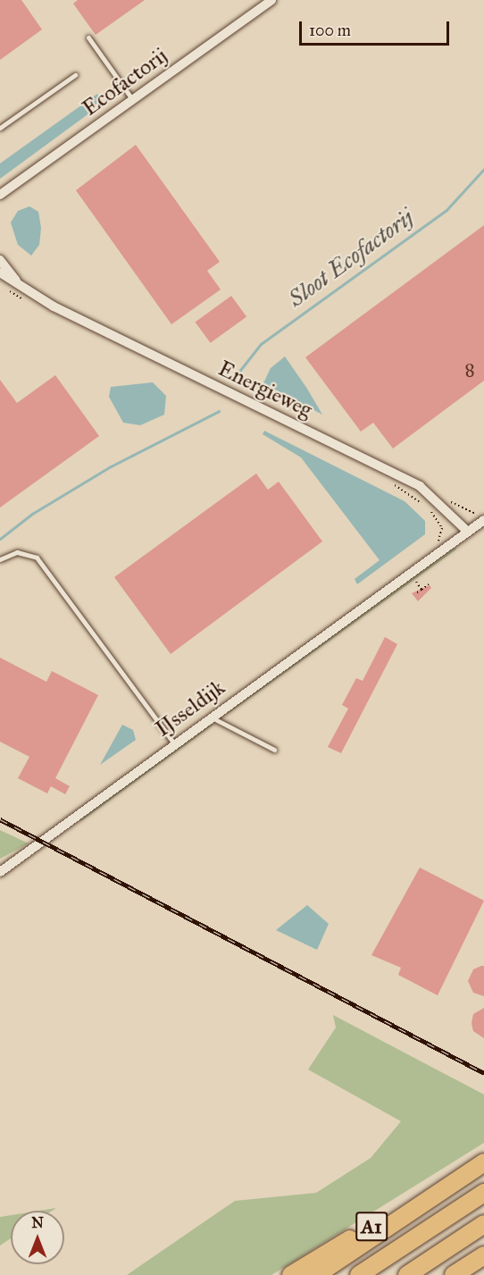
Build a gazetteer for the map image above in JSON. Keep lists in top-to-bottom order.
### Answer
{
  "streets": {
    "highway": ["A1"],
    "street": ["Ecofactorij", "Energieweg", "IJsseldijk"]
  },
  "crossings": [
    ["Energieweg", "IJsseldijk"]
  ],
  "water": ["Sloot Ecofactorij"],
  "house_numbers": ["8"],
  "scale_bar": "100 m",
  "north": "top"
}
